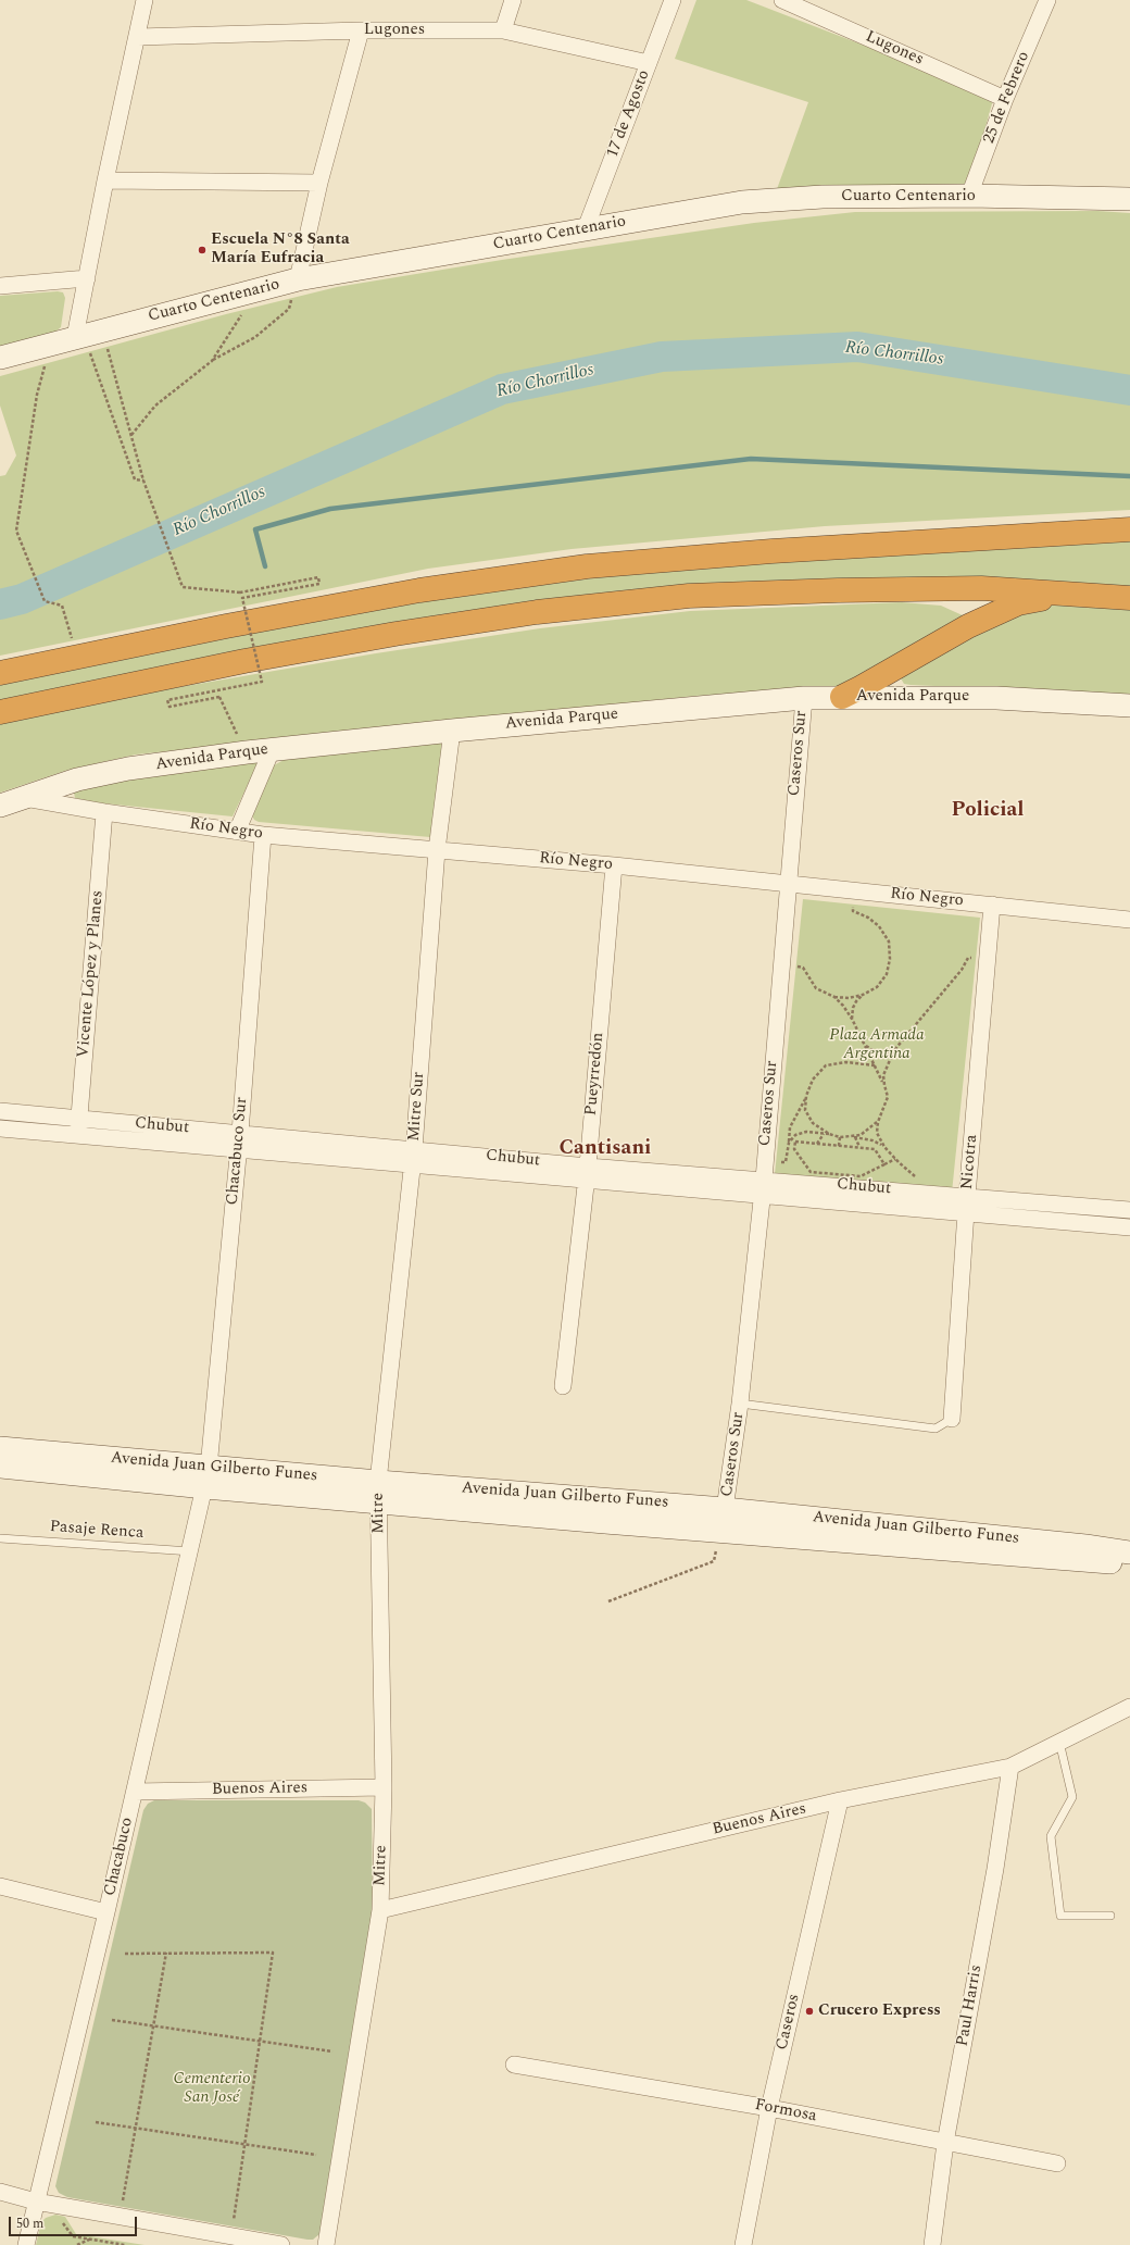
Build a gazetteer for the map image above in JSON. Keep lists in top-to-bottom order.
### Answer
{
  "streets": {
    "main road": ["Cuarto Centenario", "Avenida Parque", "Avenida Juan Gilberto Funes"],
    "street": [
      "Lugones",
      "25 de Febrero",
      "17 de Agosto",
      "Caseros Sur",
      "Río Negro",
      "Vicente López y Planes",
      "Pueyrredón",
      "Mitre Sur",
      "Chubut",
      "Chacabuco Sur",
      "Nicotra",
      "Mitre",
      "Buenos Aires",
      "Chacabuco",
      "Paul Harris",
      "Caseros",
      "Formosa"
    ],
    "lane": ["Pasaje Renca"]
  },
  "crossings": [
    ["Lugones", "25 de Febrero"],
    ["Lugones", "17 de Agosto"],
    ["25 de Febrero", "Cuarto Centenario"],
    ["17 de Agosto", "Cuarto Centenario"],
    ["Avenida Parque", "Caseros Sur"],
    ["Avenida Parque", "Río Negro"],
    ["Avenida Parque", "Mitre Sur"],
    ["Caseros Sur", "Río Negro"],
    ["Caseros Sur", "Chubut"],
    ["Caseros Sur", "Avenida Juan Gilberto Funes"],
    ["Río Negro", "Vicente López y Planes"],
    ["Río Negro", "Pueyrredón"],
    ["Río Negro", "Mitre Sur"],
    ["Río Negro", "Chacabuco Sur"],
    ["Río Negro", "Nicotra"],
    ["Vicente López y Planes", "Chubut"],
    ["Pueyrredón", "Chubut"],
    ["Mitre Sur", "Chubut"],
    ["Mitre Sur", "Avenida Juan Gilberto Funes"],
    ["Mitre Sur", "Mitre"],
    ["Chubut", "Chacabuco Sur"],
    ["Chubut", "Nicotra"],
    ["Chacabuco Sur", "Avenida Juan Gilberto Funes"],
    ["Chacabuco Sur", "Chacabuco"],
    ["Avenida Juan Gilberto Funes", "Mitre"],
    ["Avenida Juan Gilberto Funes", "Chacabuco"],
    ["Mitre", "Buenos Aires"],
    ["Pasaje Renca", "Chacabuco"],
    ["Buenos Aires", "Chacabuco"],
    ["Buenos Aires", "Paul Harris"],
    ["Buenos Aires", "Caseros"],
    ["Paul Harris", "Formosa"],
    ["Caseros", "Formosa"]
  ],
  "districts": ["Policial", "Cantisani"],
  "water": ["Río Chorrillos"],
  "parks": ["Plaza Armada Argentina", "Cementerio San José"],
  "places": ["Escuela N°8 Santa María Eufracia", "Crucero Express"],
  "scale_bar": "50 m"
}
